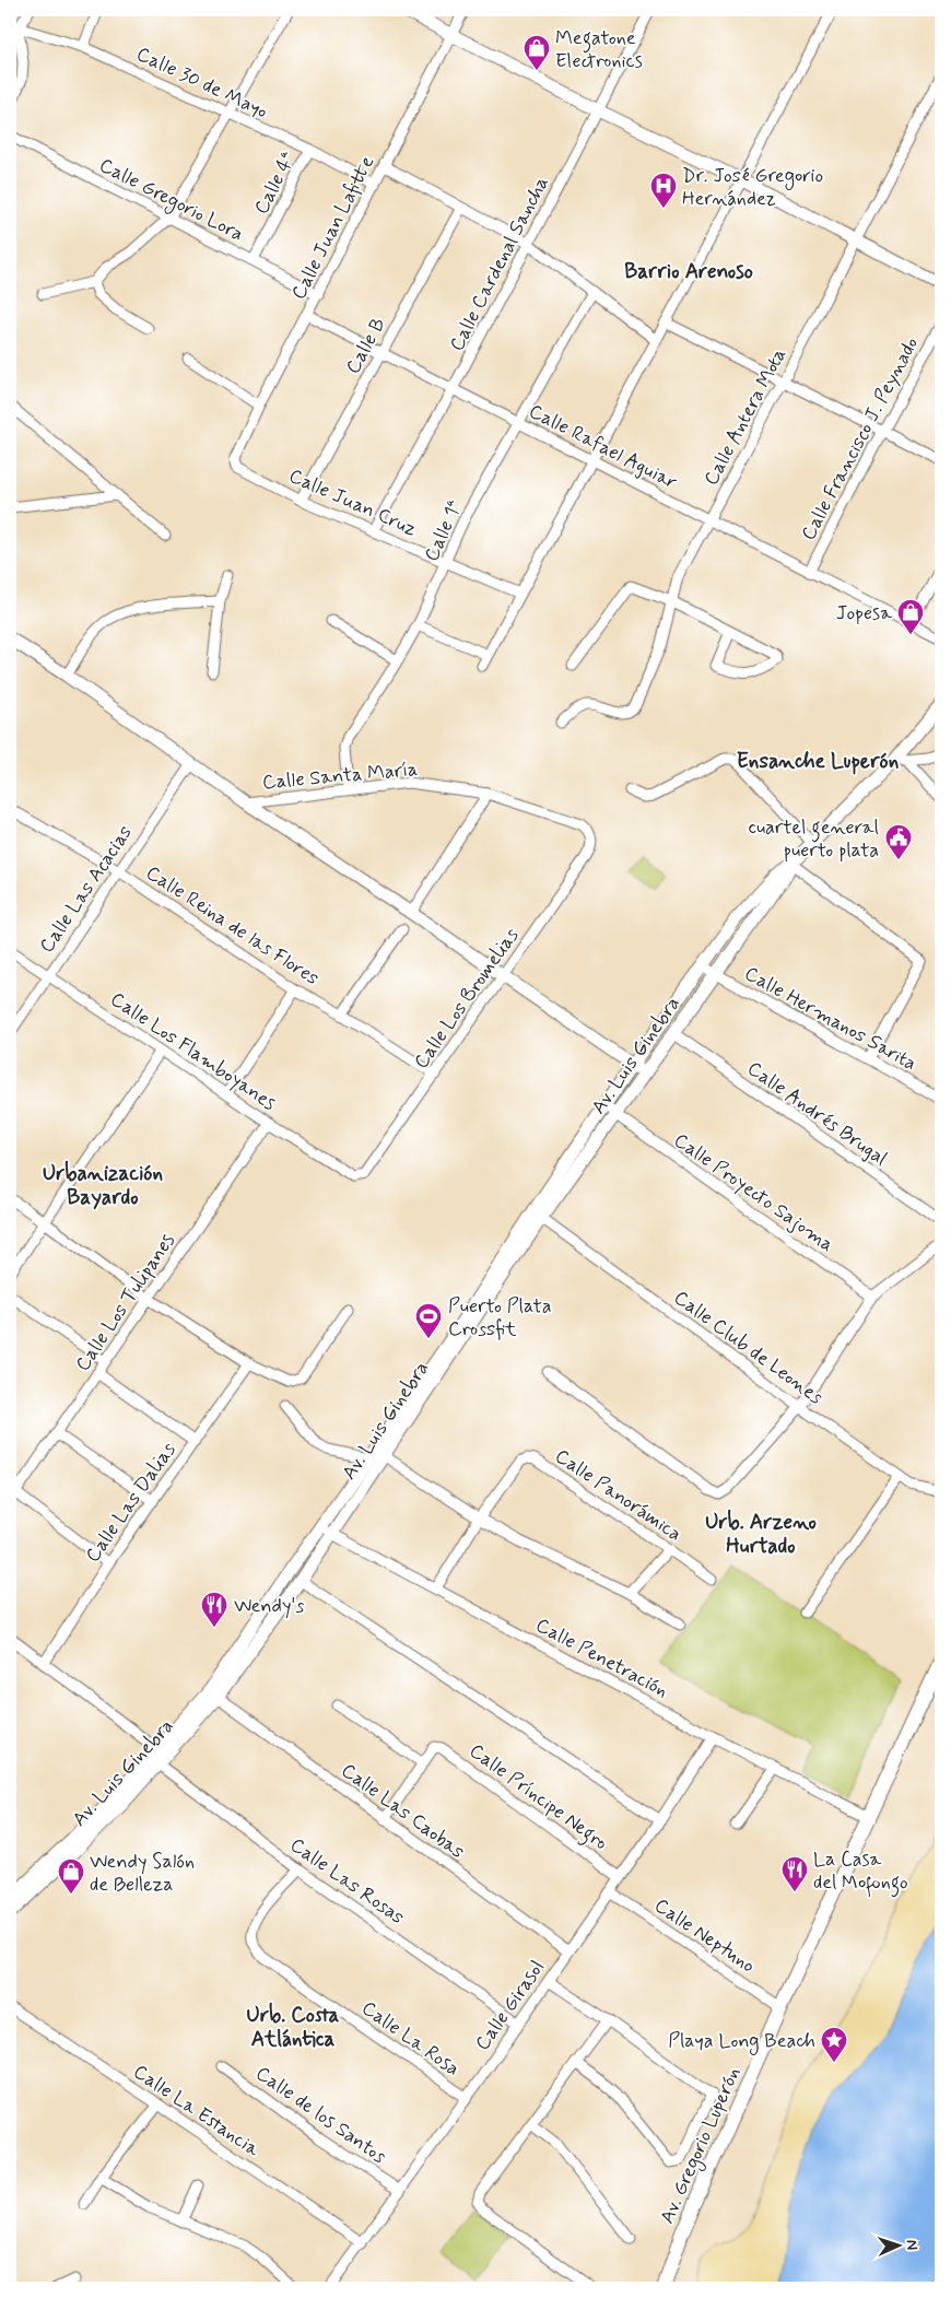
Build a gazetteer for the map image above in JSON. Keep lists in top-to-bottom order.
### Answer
{
  "streets": {
    "main road": ["Av. Gregorio Luperón"],
    "street": [
      "Calle 30 de Mayo",
      "Calle 4ª",
      "Calle Gregorio Lora",
      "Calle Juan Lafitte",
      "Calle Cardenal Sancha",
      "Calle B",
      "Calle Antera Mota",
      "Calle Francisco J. Peynado",
      "Calle Rafael Aguiar",
      "Calle Juan Cruz",
      "Calle 1ª",
      "Calle Santa María",
      "Calle Las Acacias",
      "Calle Reina de las Flores",
      "Calle Los Bromelias",
      "Calle Hermanos Sarita",
      "Calle Los Flamboyanes",
      "Av. Luis Ginebra",
      "Calle Andrés Brugal",
      "Calle Proyecto Sajoma",
      "Calle Los Tulipanes",
      "Calle Club de Leones",
      "Calle Panorámica",
      "Calle Las Dalias",
      "Calle Penetración",
      "Calle Príncipe Negro",
      "Calle Las Caobas",
      "Calle Las Rosas",
      "Calle Neptuno",
      "Calle Girasol",
      "Calle La Rosa",
      "Calle La Estancia",
      "Calle de los Santos"
    ]
  },
  "crossings": [
    ["Calle 30 de Mayo", "Calle 4ª"],
    ["Calle 30 de Mayo", "Calle Juan Lafitte"],
    ["Calle 4ª", "Calle Gregorio Lora"],
    ["Calle Gregorio Lora", "Calle Juan Lafitte"],
    ["Calle Juan Lafitte", "Calle Rafael Aguiar"],
    ["Calle Juan Lafitte", "Calle Juan Cruz"],
    ["Calle Cardenal Sancha", "Calle Rafael Aguiar"],
    ["Calle Cardenal Sancha", "Calle Juan Cruz"],
    ["Calle B", "Calle Rafael Aguiar"],
    ["Calle B", "Calle Juan Cruz"],
    ["Calle Antera Mota", "Calle Rafael Aguiar"],
    ["Calle Francisco J. Peynado", "Calle Rafael Aguiar"],
    ["Calle Rafael Aguiar", "Calle 1ª"],
    ["Calle Juan Cruz", "Calle 1ª"],
    ["Calle 1ª", "Calle Santa María"],
    ["Calle Santa María", "Calle Los Bromelias"],
    ["Calle Las Acacias", "Calle Reina de las Flores"],
    ["Calle Las Acacias", "Calle Los Flamboyanes"],
    ["Calle Reina de las Flores", "Calle Los Bromelias"],
    ["Calle Los Bromelias", "Calle Los Flamboyanes"],
    ["Calle Hermanos Sarita", "Av. Luis Ginebra"],
    ["Calle Los Flamboyanes", "Calle Los Tulipanes"],
    ["Av. Luis Ginebra", "Calle Andrés Brugal"],
    ["Av. Luis Ginebra", "Calle Proyecto Sajoma"],
    ["Av. Luis Ginebra", "Calle Club de Leones"],
    ["Av. Luis Ginebra", "Calle Penetración"],
    ["Av. Luis Ginebra", "Calle Las Caobas"],
    ["Av. Luis Ginebra", "Calle Las Rosas"],
    ["Calle Panorámica", "Calle Penetración"],
    ["Calle Las Dalias", "Calle Las Rosas"],
    ["Calle Penetración", "Calle Girasol"],
    ["Calle Penetración", "Av. Gregorio Luperón"],
    ["Calle Príncipe Negro", "Calle Girasol"],
    ["Calle Las Caobas", "Calle Girasol"],
    ["Calle Las Rosas", "Calle Girasol"],
    ["Calle Las Rosas", "Calle La Rosa"],
    ["Calle Neptuno", "Calle Girasol"],
    ["Calle Neptuno", "Av. Gregorio Luperón"],
    ["Calle Girasol", "Calle La Rosa"],
    ["Calle Girasol", "Calle La Estancia"],
    ["Calle Girasol", "Calle de los Santos"]
  ],
  "districts": [
    "Barrio Arenoso",
    "Ensanche Luperón",
    "Urbanización Bayardo",
    "Urb. Arzeno Hurtado",
    "Urb. Costa Atlántica"
  ],
  "places": {
    "shop": ["Megatone Electronics", "Jopesa", "Wendy Salón de Belleza"],
    "hospital": ["Dr. José Gregorio Hernández"],
    "public building": ["cuartel general puerto plata"],
    "sports": ["Puerto Plata Crossfit"],
    "restaurant": ["Wendy's", "La Casa del Mofongo"],
    "place": ["Playa Long Beach"]
  },
  "north": "right"
}
